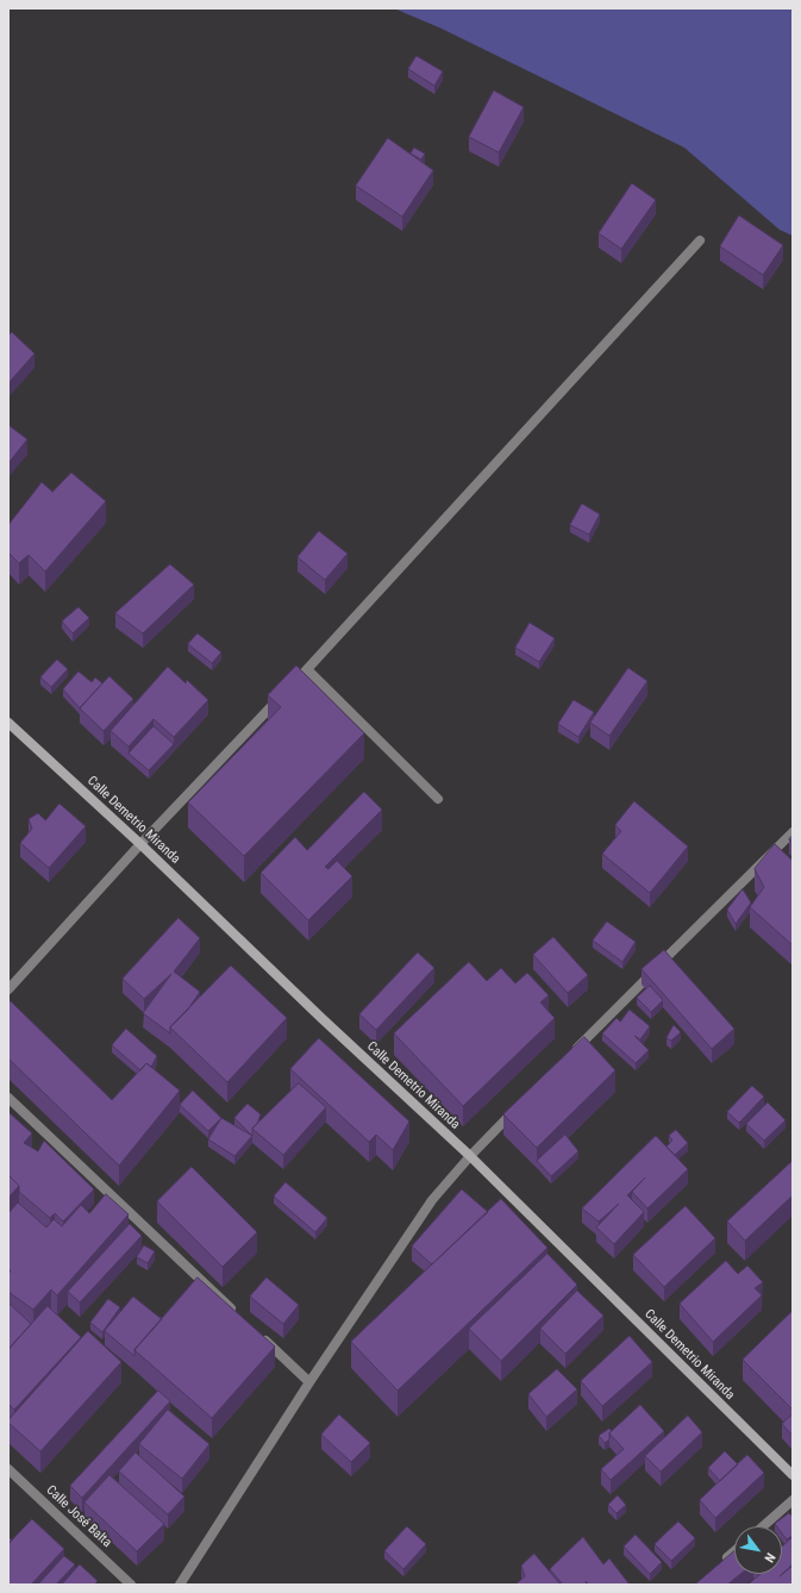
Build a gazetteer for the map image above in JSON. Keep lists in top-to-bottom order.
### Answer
{
  "streets": {
    "main road": ["Calle Demetrio Miranda"],
    "street": ["Calle José Balta"]
  },
  "north": "bottom right"
}
